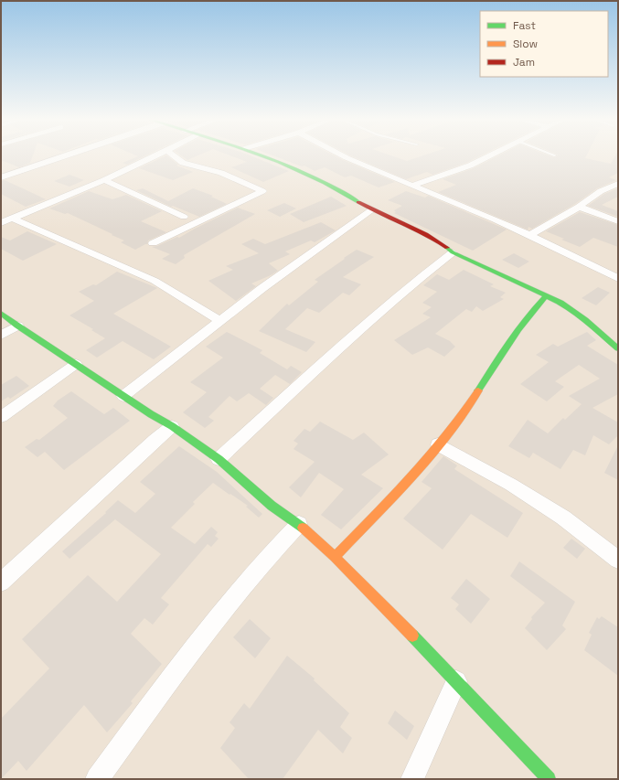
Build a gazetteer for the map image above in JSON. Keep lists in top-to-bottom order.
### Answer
{
  "legend": ["Fast", "Slow", "Jam"]
}
